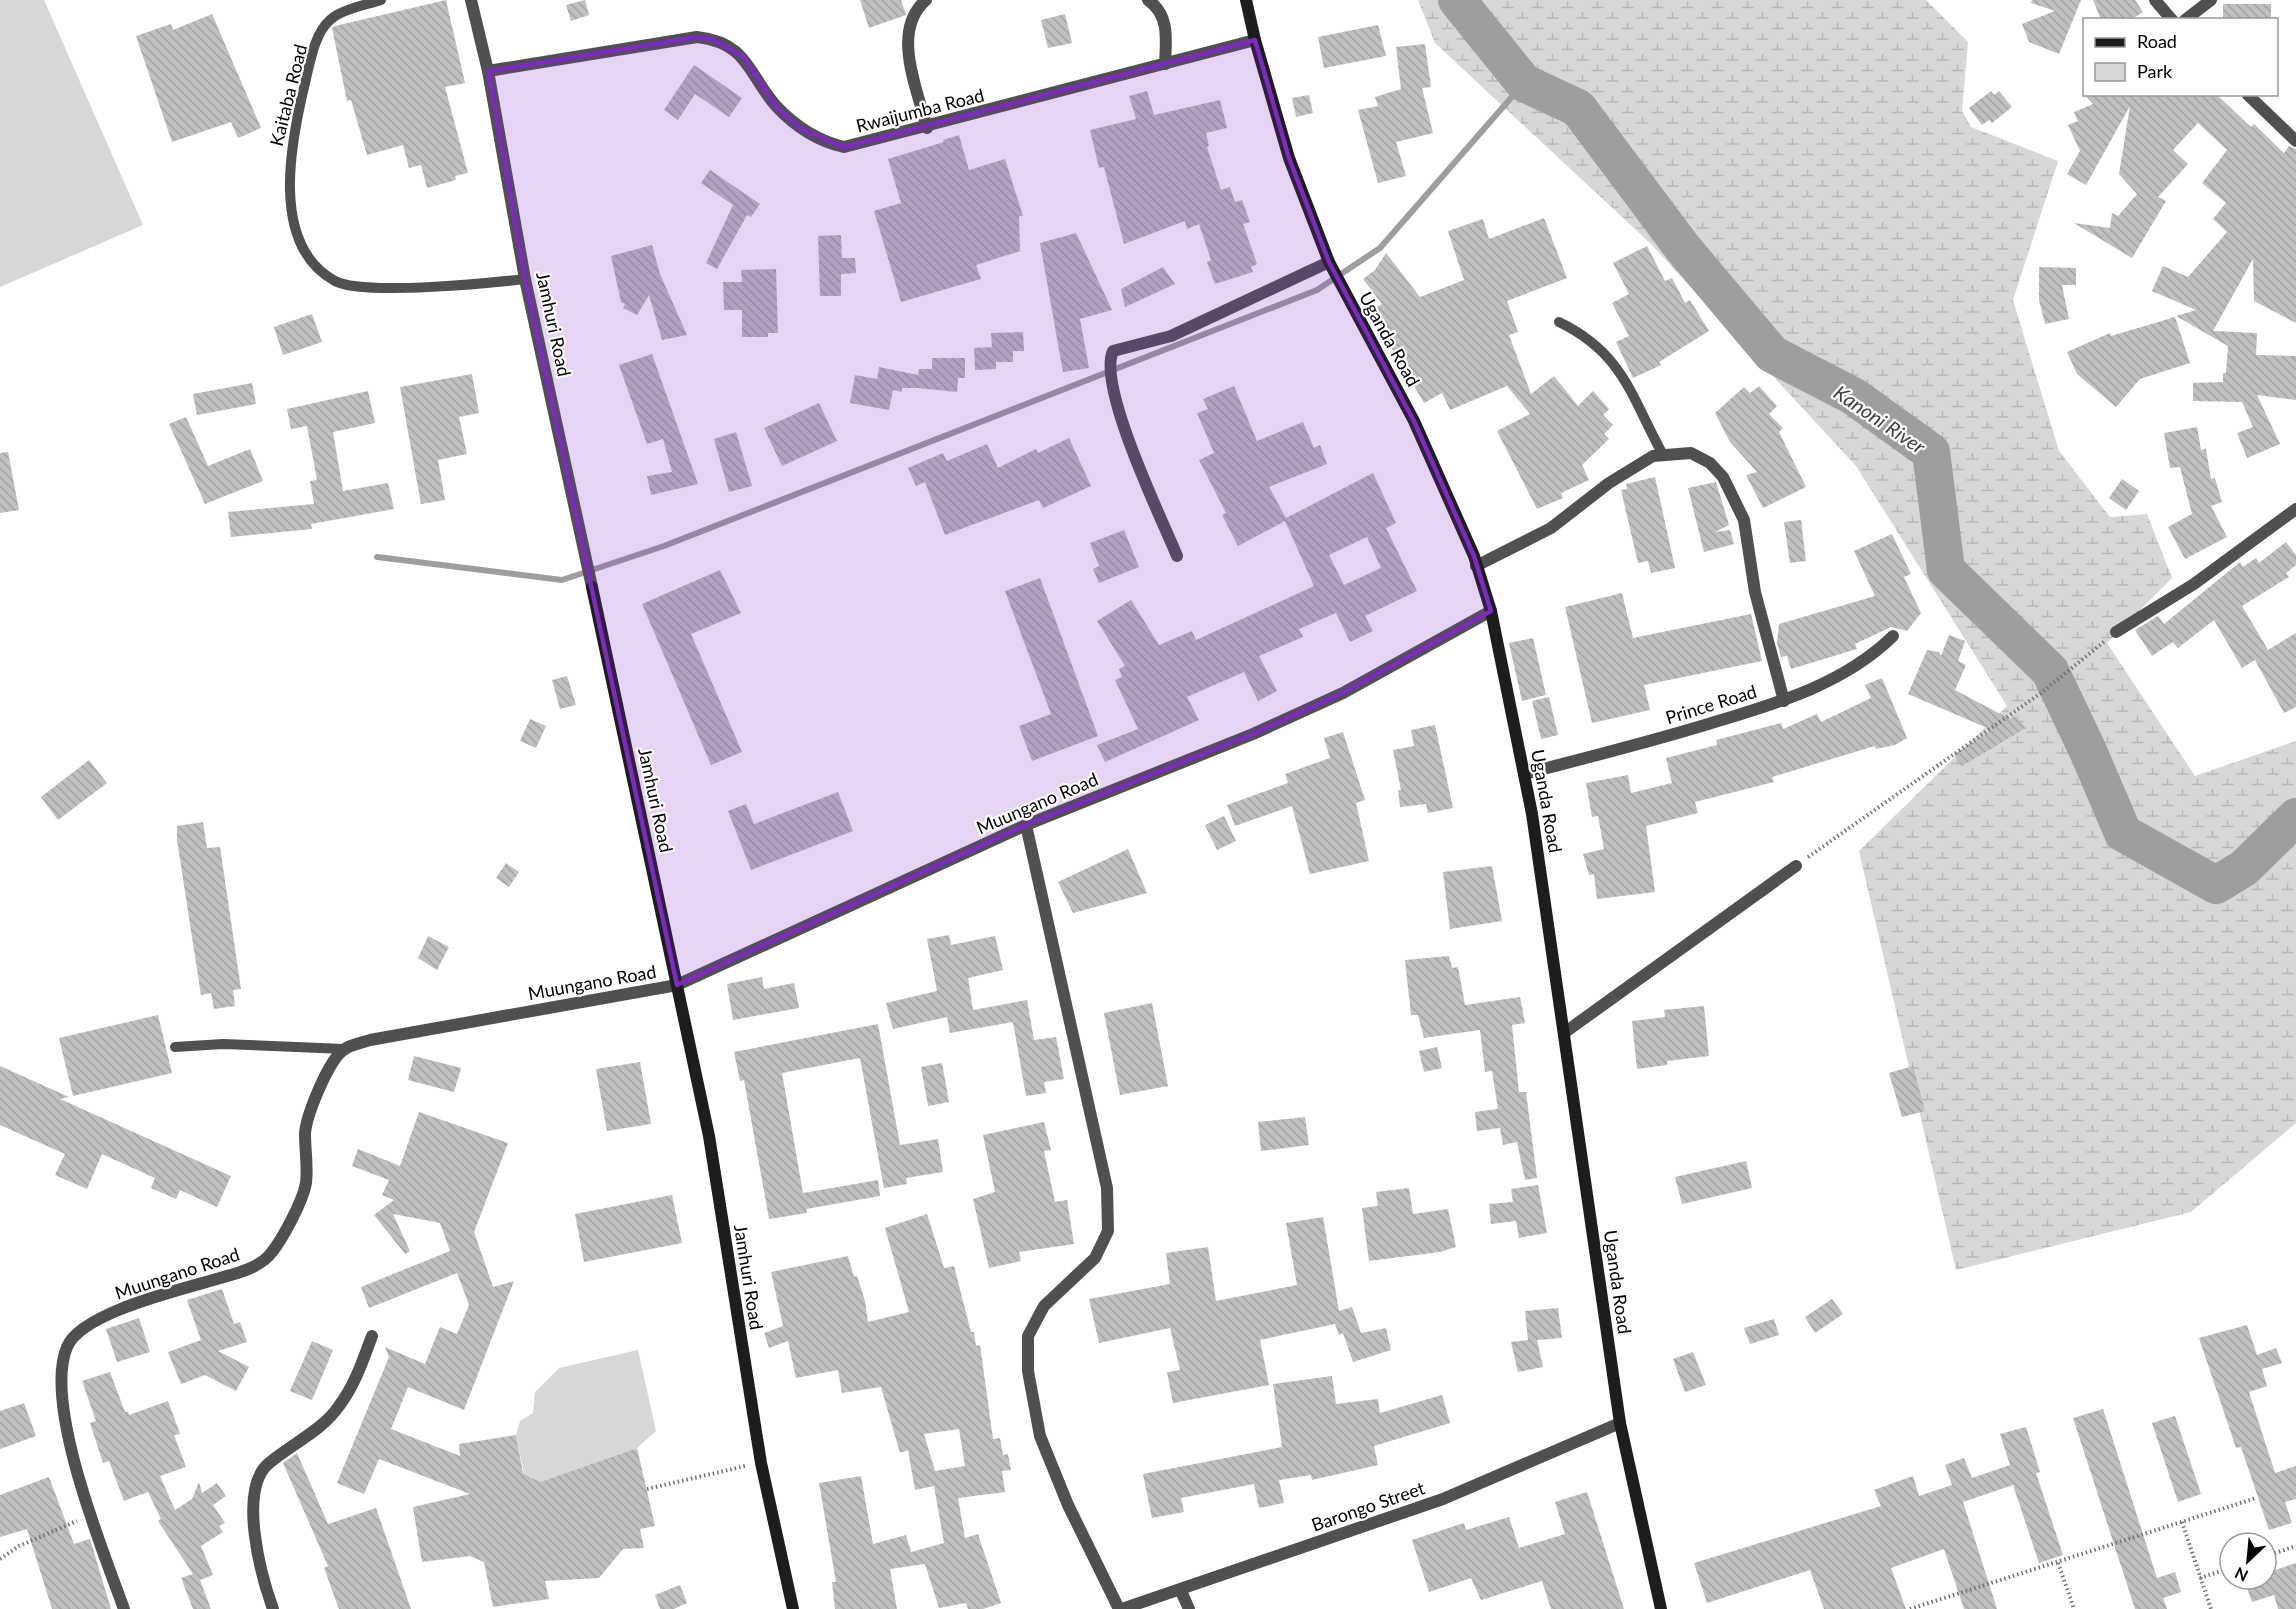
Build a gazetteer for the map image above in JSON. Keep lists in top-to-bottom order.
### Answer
{
  "streets": {
    "main road": ["Jamhuri Road", "Uganda Road"],
    "street": [
      "Rwaijumba Road",
      "Prince Road",
      "Muungano Road",
      "Barongo Street"
    ],
    "lane": ["Kaitaba Road"]
  },
  "crossings": [
    ["Kaitaba Road", "Jamhuri Road"],
    ["Rwaijumba Road", "Jamhuri Road"],
    ["Rwaijumba Road", "Uganda Road"],
    ["Jamhuri Road", "Muungano Road"],
    ["Uganda Road", "Prince Road"],
    ["Uganda Road", "Muungano Road"],
    ["Uganda Road", "Barongo Street"]
  ],
  "water": ["Kanoni River"],
  "legend": ["Road", "Park"],
  "north": "bottom left"
}
